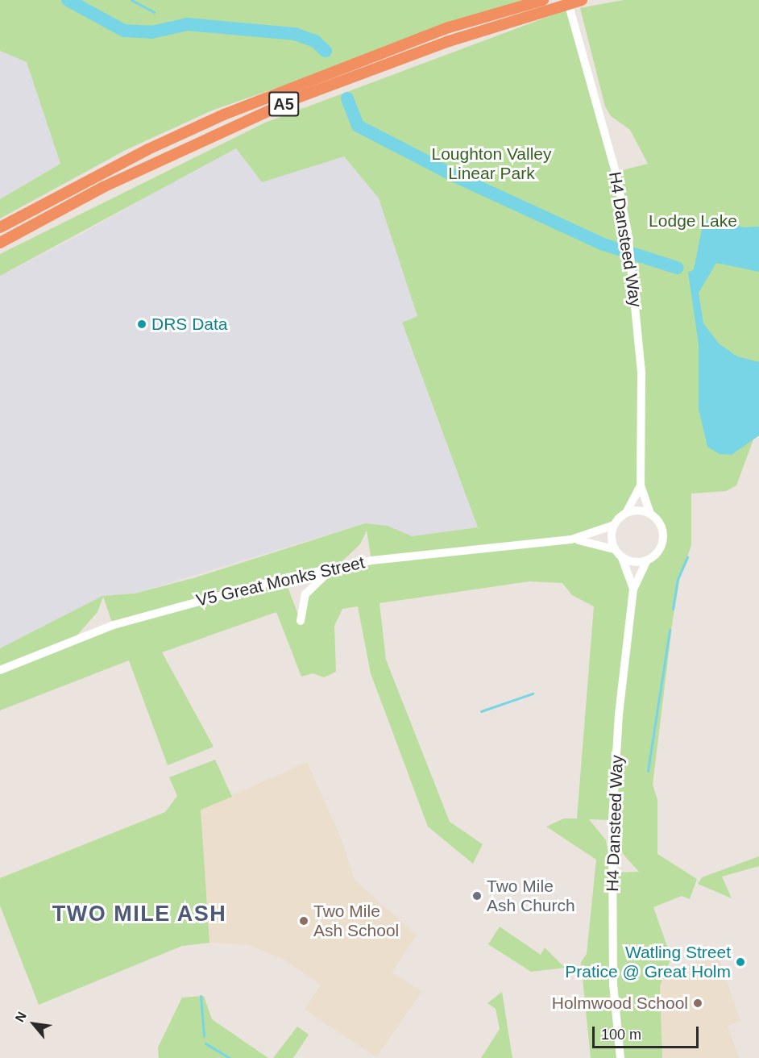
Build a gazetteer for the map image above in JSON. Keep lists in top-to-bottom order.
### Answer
{
  "streets": {
    "highway": ["A5"],
    "street": ["H4 Dansteed Way", "V5 Great Monks Street"]
  },
  "crossings": [
    ["H4 Dansteed Way", "V5 Great Monks Street"]
  ],
  "districts": ["TWO MILE ASH"],
  "parks": ["Loughton Valley Linear Park", "Lodge Lake"],
  "places": [
    "DRS Data",
    "Two Mile Ash Church",
    "Two Mile Ash School",
    "Watling Street Pratice @ Great Holm",
    "Holmwood School"
  ],
  "scale_bar": "100 m",
  "north": "top left"
}
